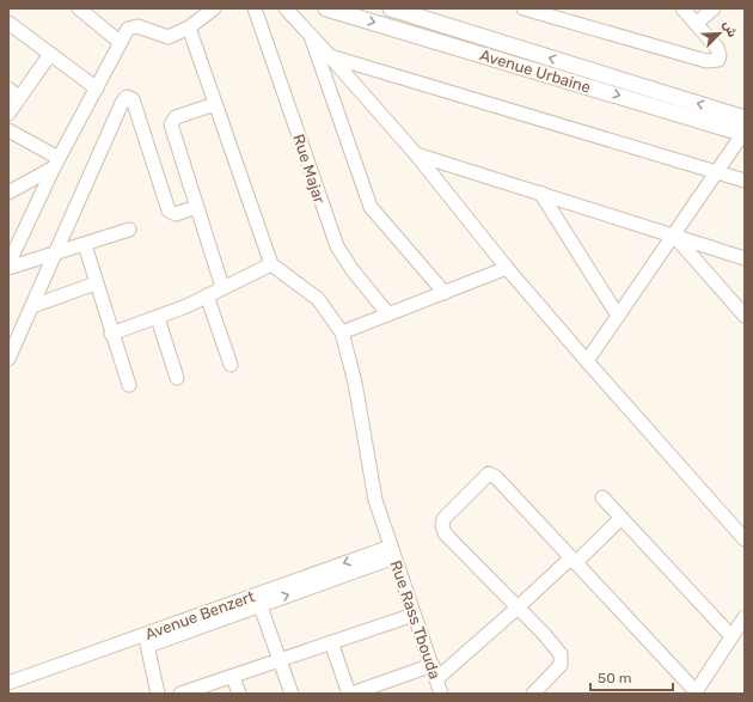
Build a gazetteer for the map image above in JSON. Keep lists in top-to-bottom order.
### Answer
{
  "streets": {
    "street": [
      "Avenue Urbaine",
      "Rue Majar",
      "Avenue Benzert",
      "Rue Rass Tbouda"
    ]
  },
  "crossings": [
    ["Avenue Benzert", "Rue Rass Tbouda"]
  ],
  "scale_bar": "50 m",
  "north": "top right"
}
